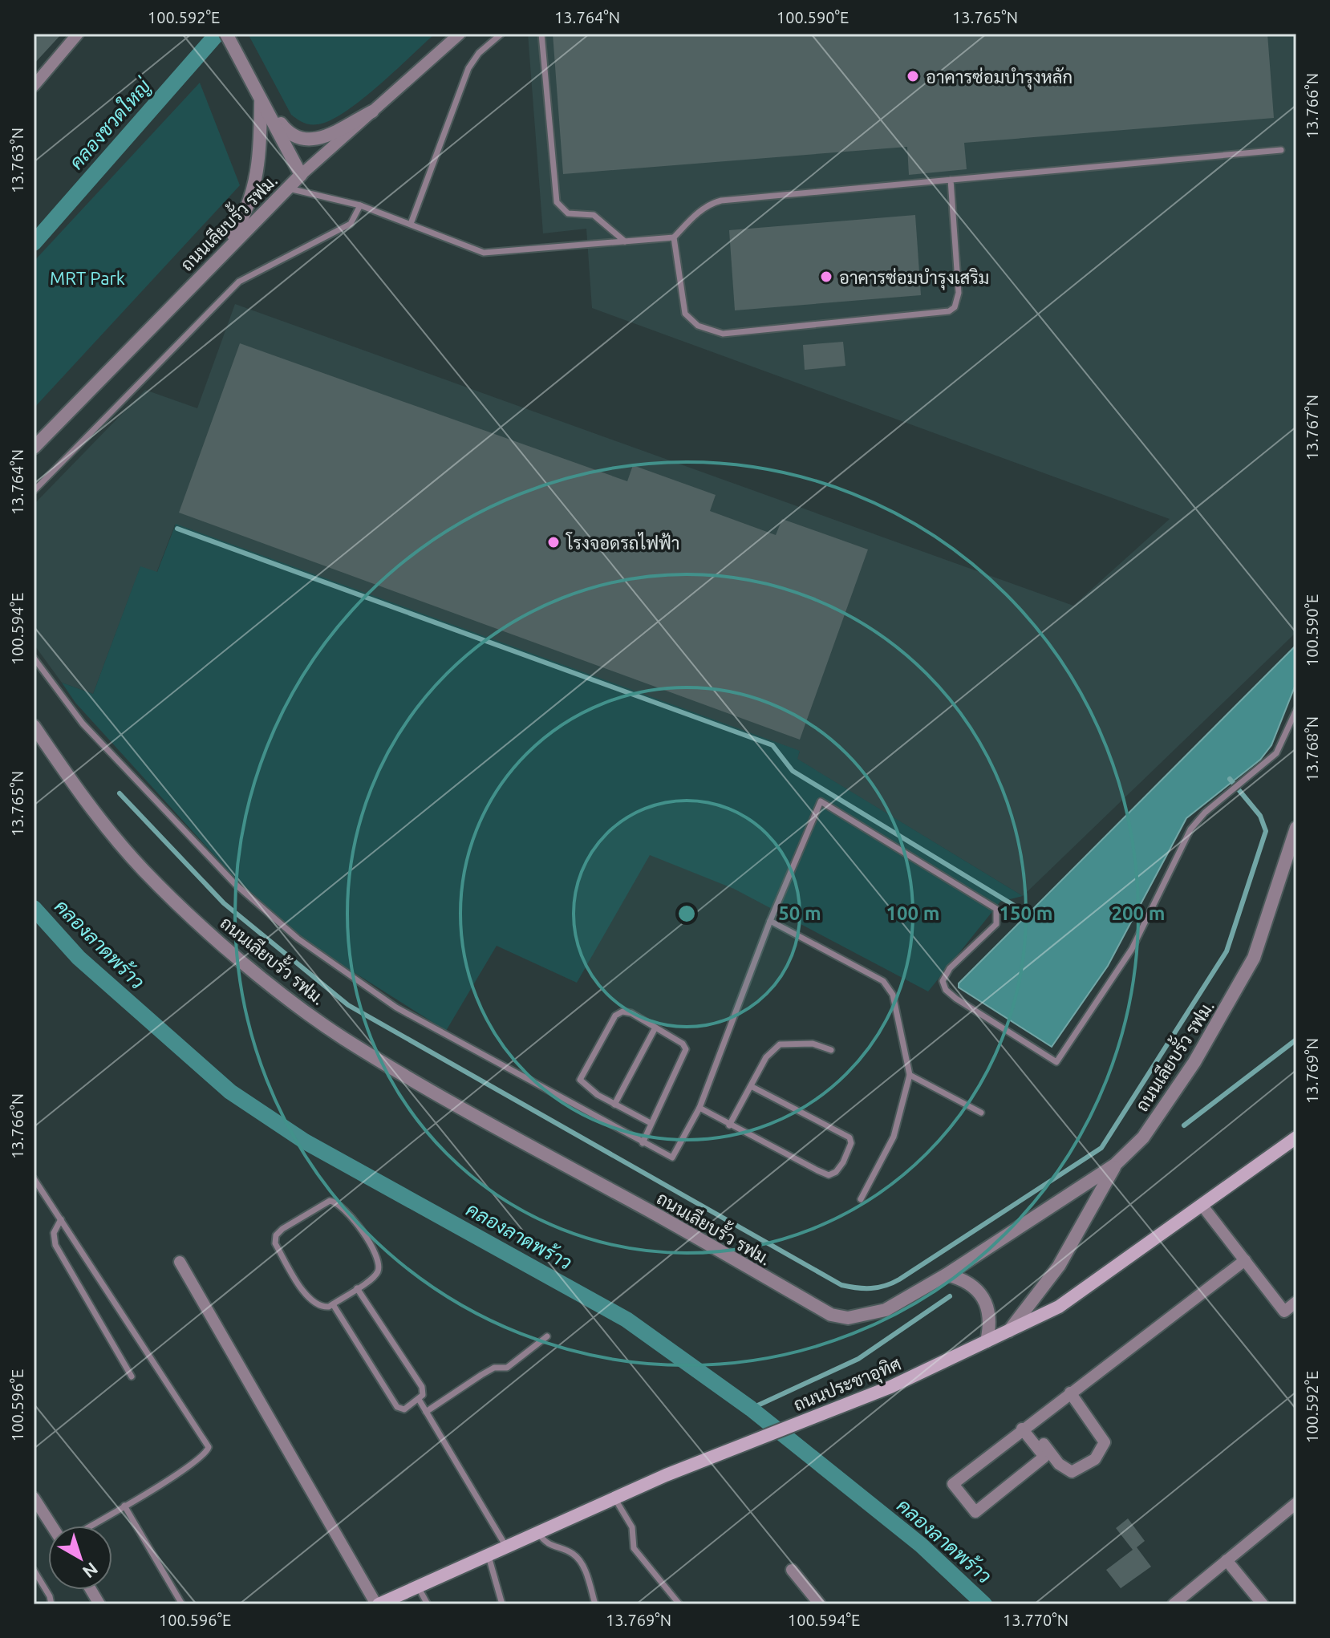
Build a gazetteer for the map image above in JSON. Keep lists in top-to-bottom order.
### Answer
{
  "streets": {
    "main road": ["ถนนประชาอุทิศ"],
    "street": ["ถนนเลียบรั้ว รฟม."]
  },
  "water": ["คลองชวดใหญ่", "คลองลาดพร้าว"],
  "parks": ["MRT Park"],
  "places": ["อาคารซ่อมบำรุงหลัก", "อาคารซ่อมบำรุงเสริม", "โรงจอดรถไฟฟ้า"],
  "north": "bottom right",
  "coordinates": [
    "100.592°E",
    "13.764°N",
    "100.590°E",
    "13.765°N",
    "13.766°N",
    "13.763°N",
    "13.767°N",
    "100.594°E",
    "13.768°N",
    "13.769°N",
    "100.596°E",
    "13.770°N"
  ],
  "rings": [
    "50 m",
    "100 m",
    "150 m",
    "200 m"
  ]
}
